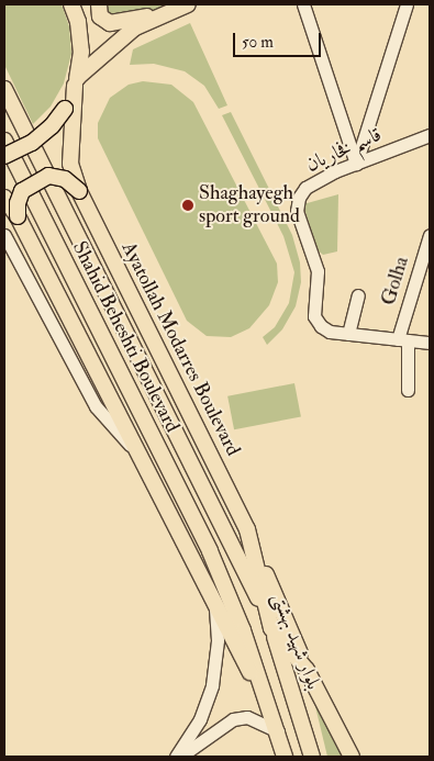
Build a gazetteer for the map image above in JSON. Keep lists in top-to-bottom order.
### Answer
{
  "streets": {
    "main road": ["Ayatollah Modarres Boulevard", "بلوار شهید بهشتی"],
    "street": ["قاسم فخاریان", "Golha"]
  },
  "crossings": [
    ["Ayatollah Modarres Boulevard", "بلوار شهید بهشتی"]
  ],
  "places": ["Shaghayegh sport ground"],
  "scale_bar": "50 m"
}
